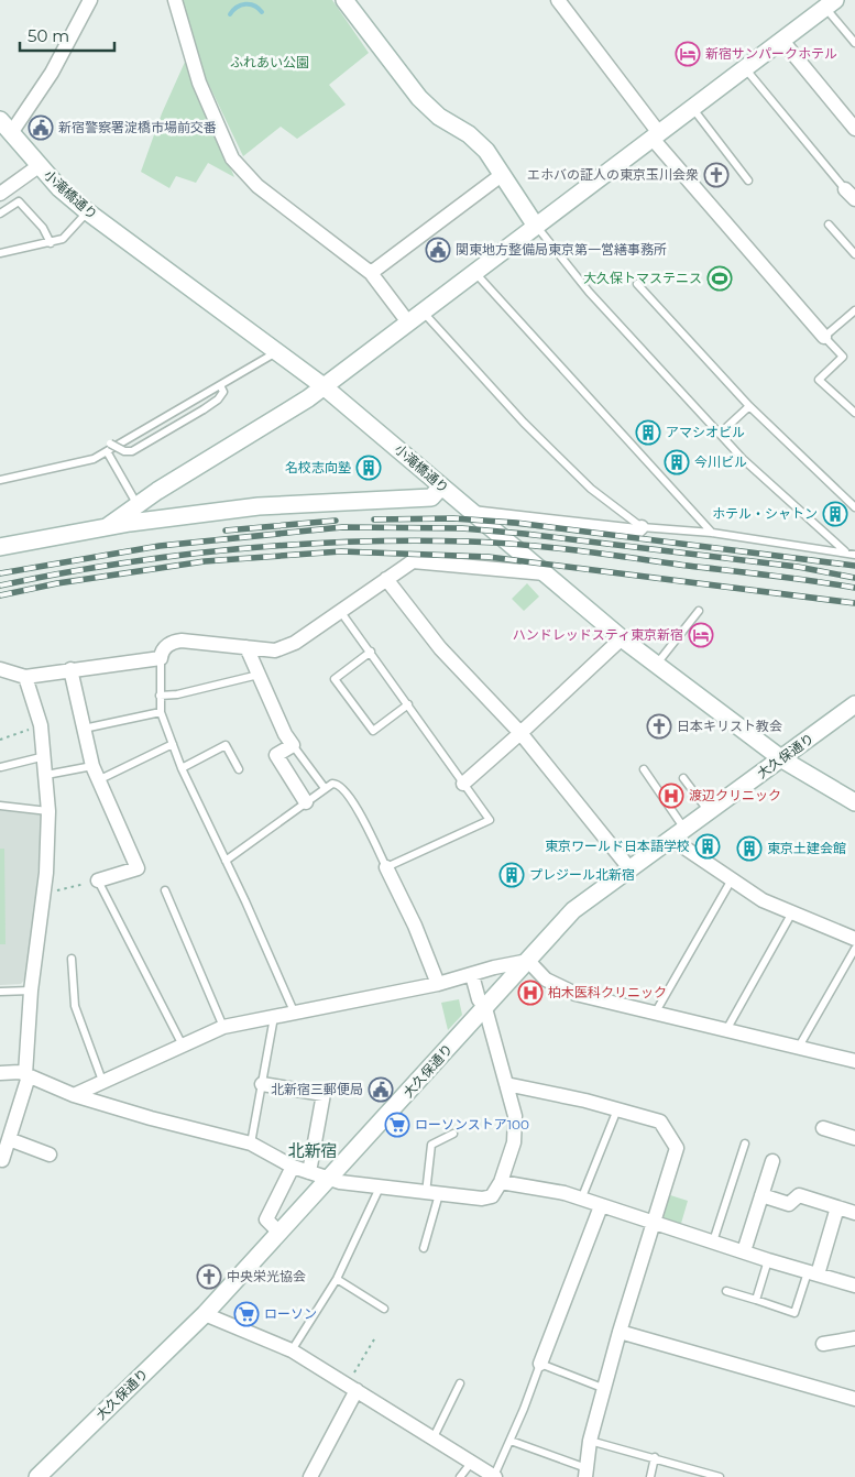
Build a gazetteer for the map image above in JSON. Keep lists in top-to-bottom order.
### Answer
{
  "streets": {
    "street": ["小滝橋通り", "大久保通り"]
  },
  "crossings": [
    ["小滝橋通り", "大久保通り"]
  ],
  "districts": ["北新宿"],
  "parks": ["ふれあい公園"],
  "places": {
    "hotel": ["新宿サンパークホテル", "ハンドレッドスティ東京新宿"],
    "public building": ["新宿警察署淀橋市場前交番", "関東地方整備局東京第一営繕事務所", "北新宿三郵便局"],
    "church": ["エホバの証人の東京玉川会衆", "日本キリスト教会", "中央栄光協会"],
    "sports": ["大久保トマステニス"],
    "building": [
      "アマシオビル",
      "今川ビル",
      "名校志向塾",
      "ホテル・シャトン",
      "東京ワールド日本語学校",
      "東京土建会館",
      "プレジール北新宿"
    ],
    "hospital": ["渡辺クリニック", "柏木医科クリニック"],
    "supermarket": ["ローソンストア100", "ローソン"]
  },
  "scale_bar": "50 m"
}
